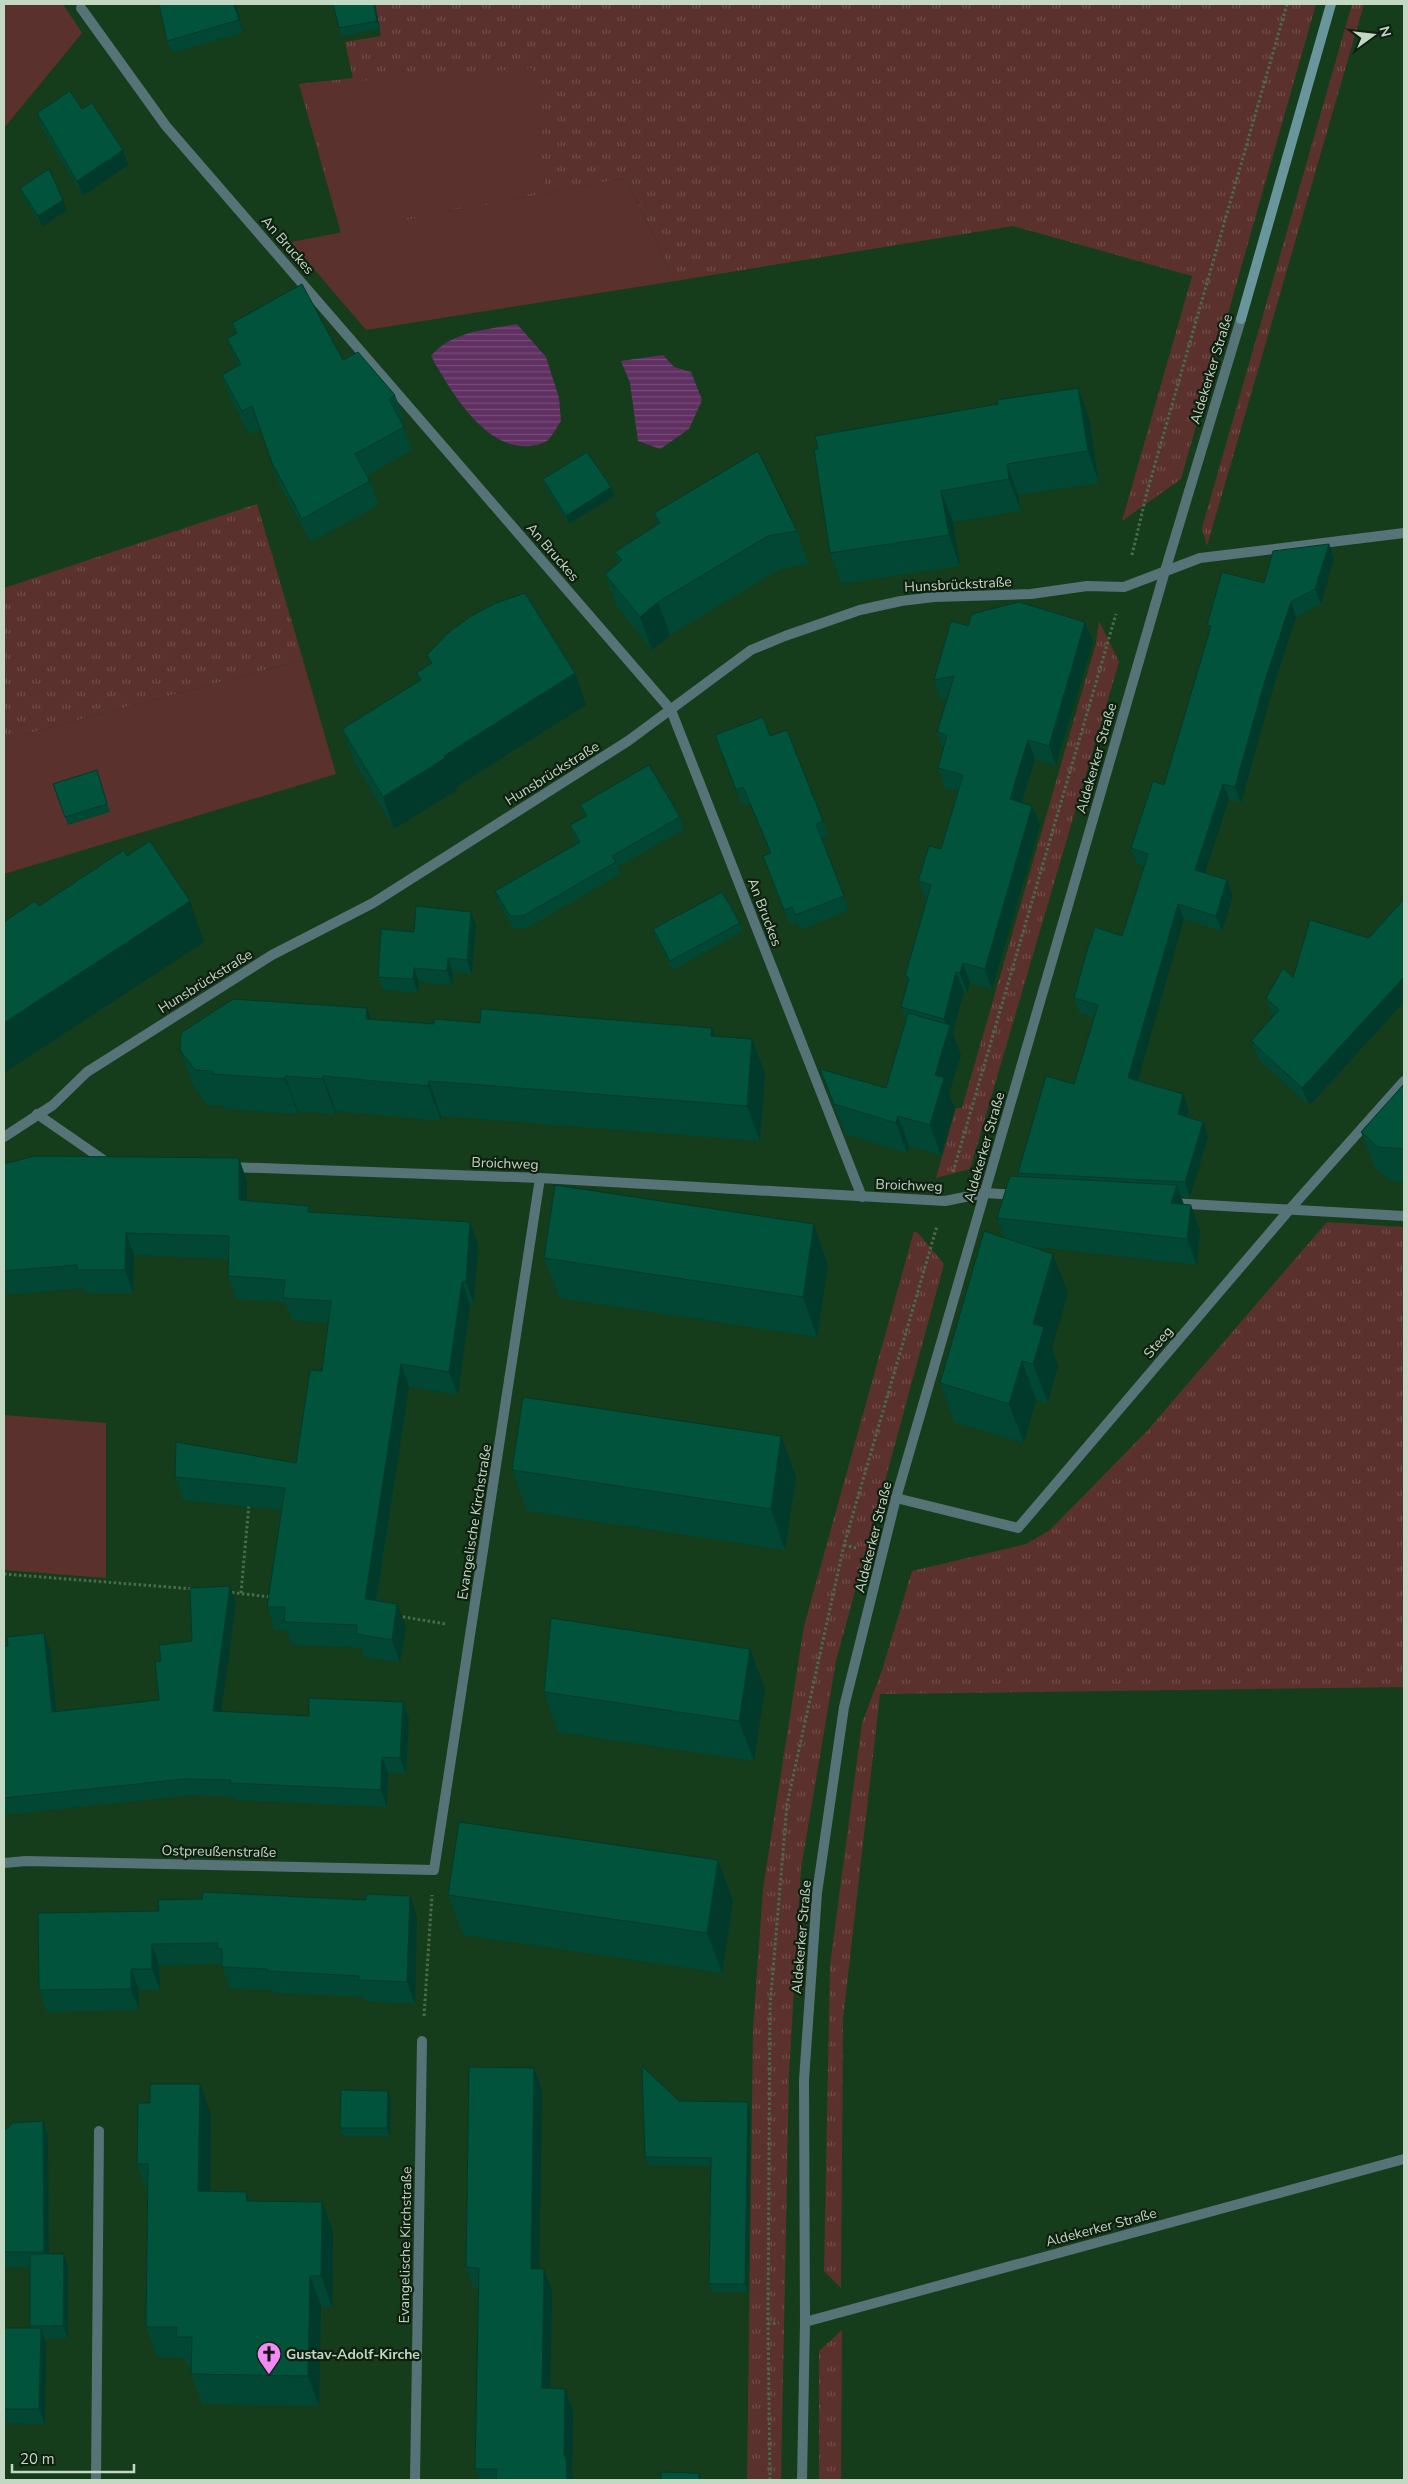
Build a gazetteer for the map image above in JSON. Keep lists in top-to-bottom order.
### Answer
{
  "streets": {
    "street": [
      "An Bruckes",
      "Aldekerker Straße",
      "Hunsbrückstraße",
      "Broichweg",
      "Steeg",
      "Evangelische Kirchstraße",
      "Ostpreußenstraße"
    ]
  },
  "crossings": [
    ["An Bruckes", "Hunsbrückstraße"],
    ["An Bruckes", "Broichweg"],
    ["Aldekerker Straße", "Hunsbrückstraße"],
    ["Aldekerker Straße", "Broichweg"],
    ["Aldekerker Straße", "Steeg"],
    ["Broichweg", "Evangelische Kirchstraße"],
    ["Evangelische Kirchstraße", "Ostpreußenstraße"]
  ],
  "places": {
    "church": ["Gustav-Adolf-Kirche"]
  },
  "scale_bar": "20 m",
  "north": "right"
}
